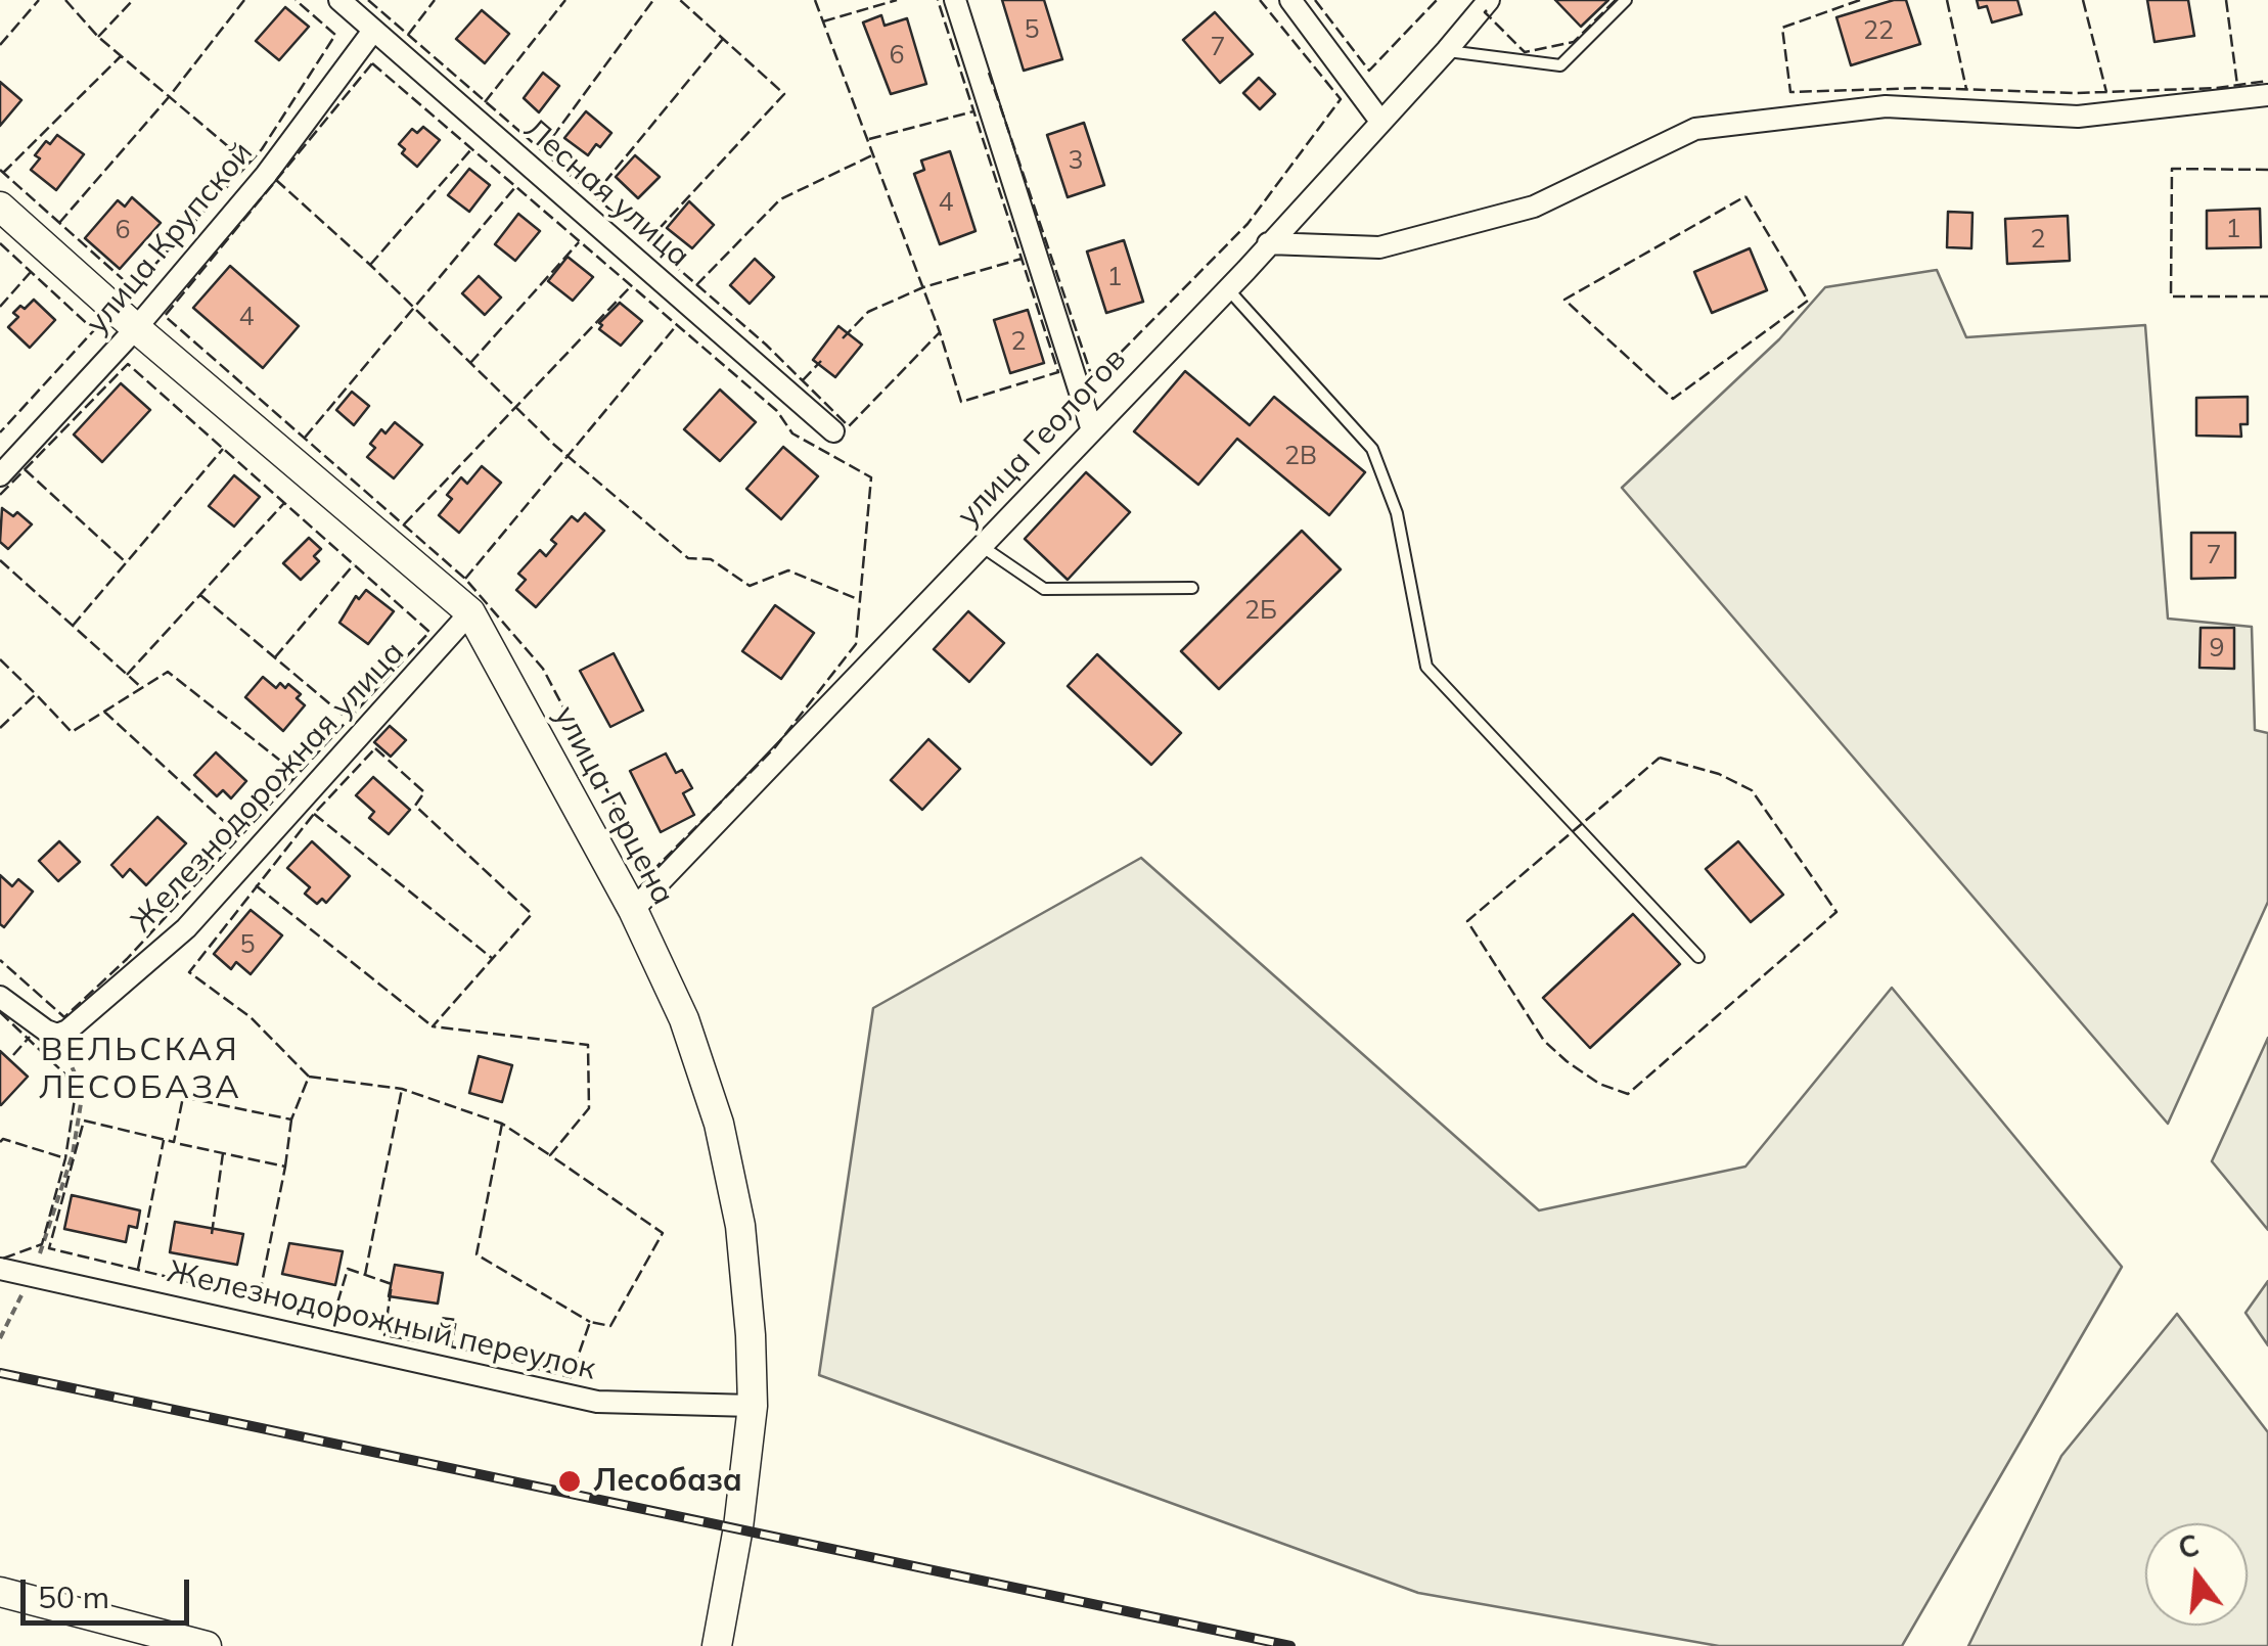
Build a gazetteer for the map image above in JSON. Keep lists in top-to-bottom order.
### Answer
{
  "streets": {
    "street": [
      "Лесная улица",
      "улица Крупской",
      "улица Геологов",
      "Железнодорожная улица",
      "улица Герцена",
      "Железнодорожный переулок"
    ]
  },
  "crossings": [
    ["Лесная улица", "улица Крупской"],
    ["улица Крупской", "улица Герцена"],
    ["улица Геологов", "улица Герцена"],
    ["Железнодорожная улица", "улица Герцена"],
    ["улица Герцена", "Железнодорожный переулок"]
  ],
  "districts": ["ВЕЛЬСКАЯ ЛЕСОБАЗА"],
  "places": ["Лесобаза"],
  "house_numbers": [
    "5",
    "22",
    "7",
    "6",
    "3",
    "4",
    "1",
    "6",
    "2",
    "1",
    "4",
    "2",
    "2В",
    "7",
    "2Б",
    "9",
    "5"
  ],
  "scale_bar": "50 m",
  "north": "top"
}
